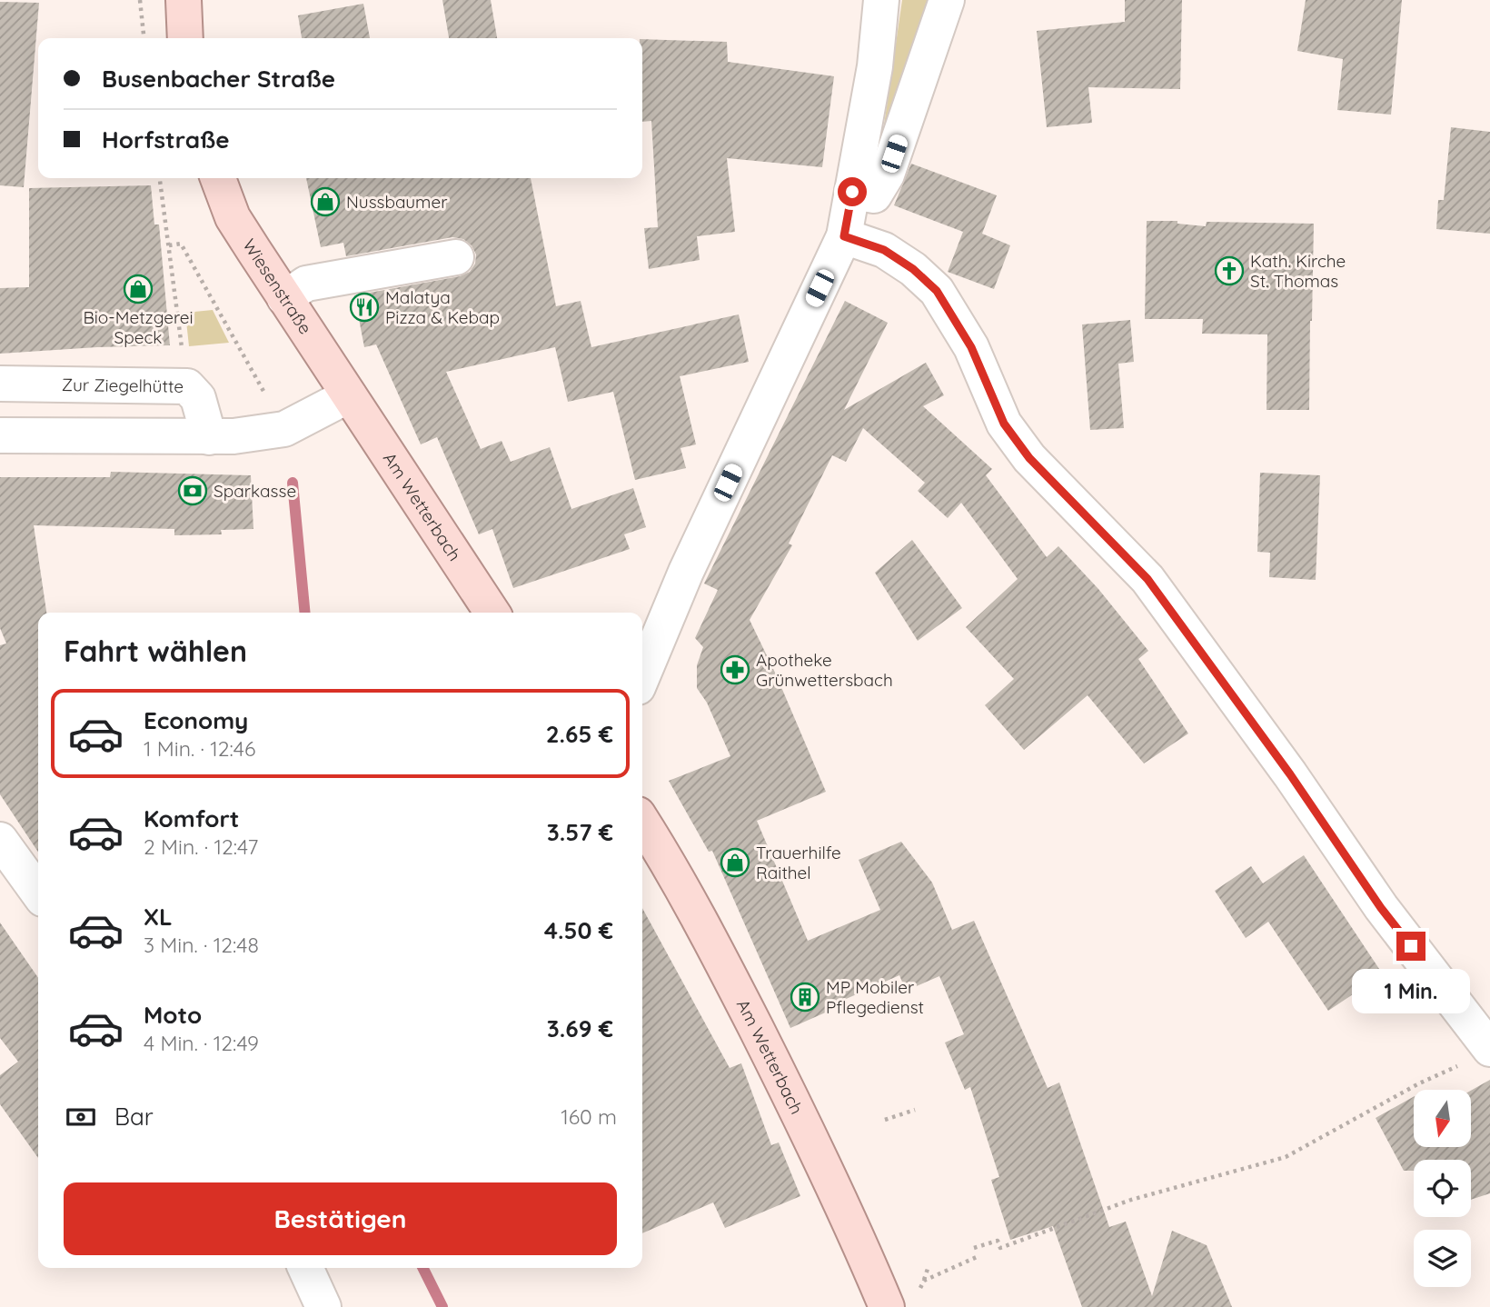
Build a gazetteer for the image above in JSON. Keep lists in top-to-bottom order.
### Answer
{
  "streets": {
    "main road": ["Wiesenstraße", "Am Wetterbach"],
    "street": ["Zur Ziegelhütte"]
  },
  "crossings": [
    ["Wiesenstraße", "Am Wetterbach"]
  ],
  "places": {
    "shop": ["Nussbaumer", "Bio-Metzgerei Speck", "Trauerhilfe Raithel"],
    "church": ["Kath. Kirche St. Thomas"],
    "restaurant": ["Malatya Pizza & Kebap"],
    "bank": ["Sparkasse"],
    "pharmacy": ["Apotheke Grünwettersbach"],
    "building": ["MP Mobiler Pflegedienst"]
  },
  "north": "bottom",
  "page": {
    "banner": ["Busenbacher Straße", "Horfstraße"],
    "heading": "Fahrt wählen",
    "list": [
      {
        "name": "Economy",
        "note": "1 Min. · 12:46",
        "value": "2.65 €"
      },
      {
        "name": "Komfort",
        "note": "2 Min. · 12:47",
        "value": "3.57 €"
      },
      {
        "name": "XL",
        "note": "3 Min. · 12:48",
        "value": "4.50 €"
      },
      {
        "name": "Moto",
        "note": "4 Min. · 12:49",
        "value": "3.69 €"
      }
    ],
    "bubble": "1 Min.",
    "pay": ["Bar", "160 m"],
    "buttons": "Bestätigen"
  }
}
